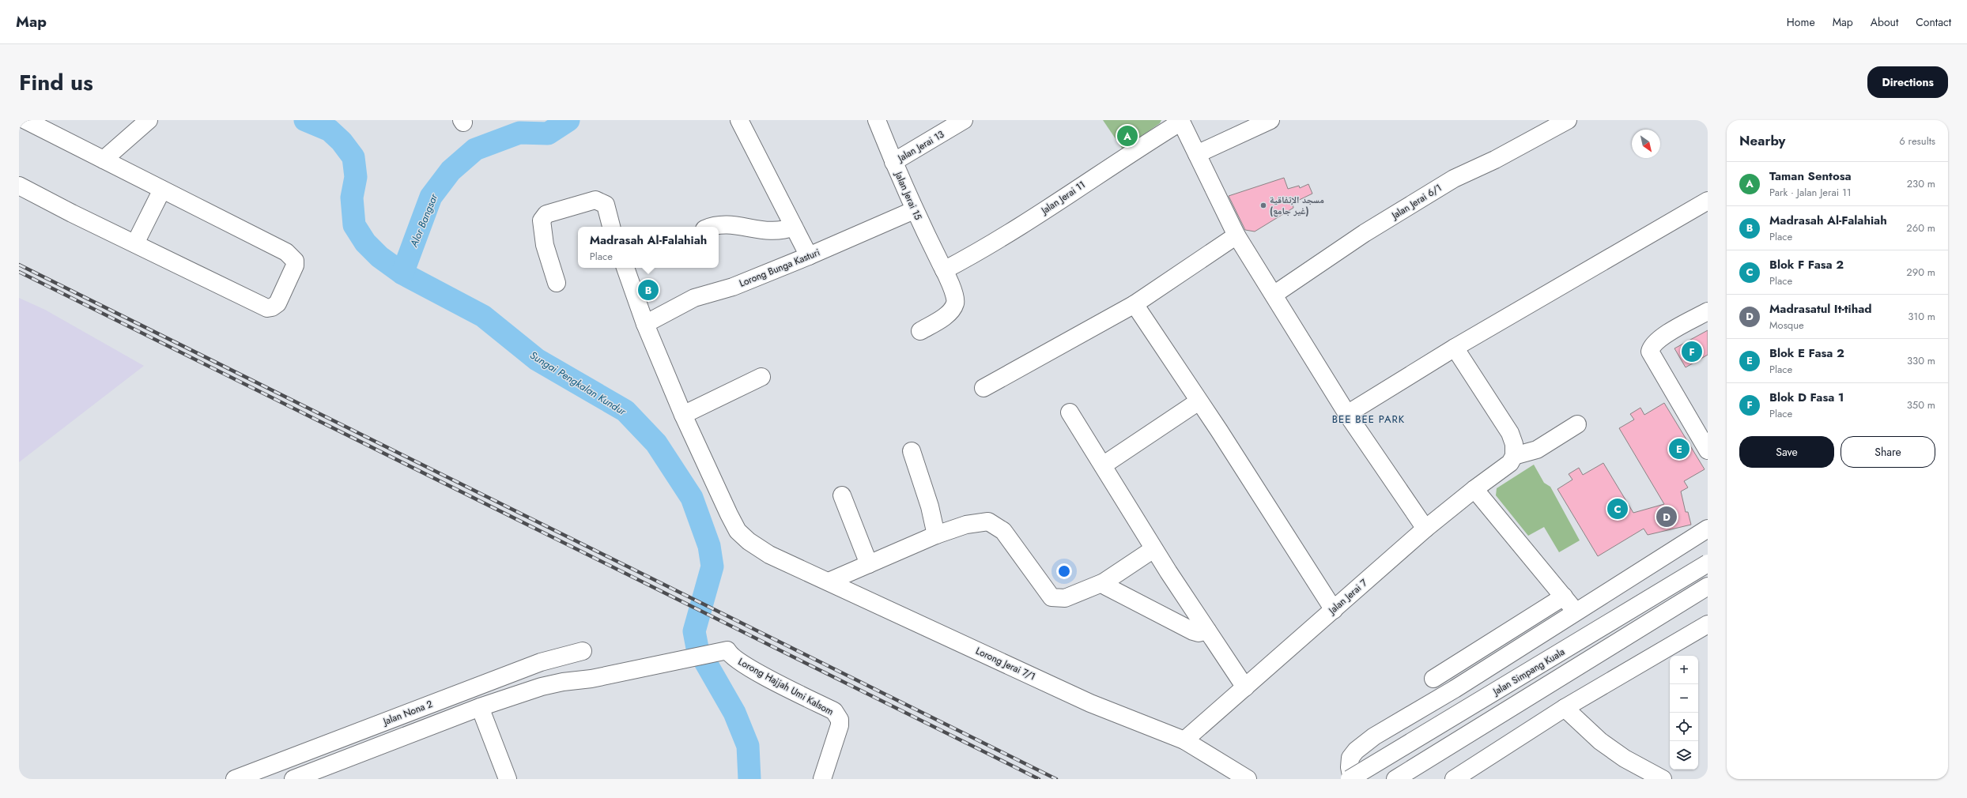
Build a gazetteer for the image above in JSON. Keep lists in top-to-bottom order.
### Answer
{
  "streets": {
    "street": [
      "Jalan Jerai 13",
      "Jalan Jerai 15",
      "Jalan Jerai 11",
      "Jalan Jerai 6/1",
      "Lorong Bunga Kasturi",
      "Jalan Jerai 7",
      "Lorong Jerai 7/1",
      "Jalan Simpang Kuala",
      "Lorong Hajjah Umi Kalsom",
      "Jalan Nona 2"
    ]
  },
  "crossings": [
    ["Jalan Jerai 13", "Jalan Jerai 15"],
    ["Jalan Jerai 15", "Jalan Jerai 11"],
    ["Jalan Jerai 15", "Lorong Bunga Kasturi"],
    ["Lorong Bunga Kasturi", "Lorong Jerai 7/1"],
    ["Jalan Jerai 7", "Lorong Jerai 7/1"]
  ],
  "districts": ["BEE BEE PARK"],
  "water": ["Alor Bangsar", "Sungai Pengkalan Kundur"],
  "places": ["مسجد الإتفاقية (غير جامع)"],
  "north": "bottom right",
  "page": {
    "header": "Map",
    "nav": [
      "Home",
      "Map",
      "About",
      "Contact"
    ],
    "title": "Find us",
    "buttons": [
      "Directions",
      ["Save", "Share"]
    ],
    "heading": ["Nearby", "6 results"],
    "pins": [
      "A",
      "B",
      "F",
      "E",
      "C",
      "D"
    ],
    "list": [
      {
        "mark": "A",
        "name": "Taman Sentosa",
        "note": "Park · Jalan Jerai 11",
        "value": "230 m"
      },
      {
        "mark": "B",
        "name": "Madrasah Al-Falahiah",
        "note": "Place",
        "value": "260 m"
      },
      {
        "mark": "C",
        "name": "Blok F Fasa 2",
        "note": "Place",
        "value": "290 m"
      },
      {
        "mark": "D",
        "name": "Madrasatul It-tihad",
        "note": "Mosque",
        "value": "310 m"
      },
      {
        "mark": "E",
        "name": "Blok E Fasa 2",
        "note": "Place",
        "value": "330 m"
      },
      {
        "mark": "F",
        "name": "Blok D Fasa 1",
        "note": "Place",
        "value": "350 m"
      }
    ],
    "popup": ["Madrasah Al-Falahiah", "Place"],
    "map_buttons": ["+", "−"]
  }
}
